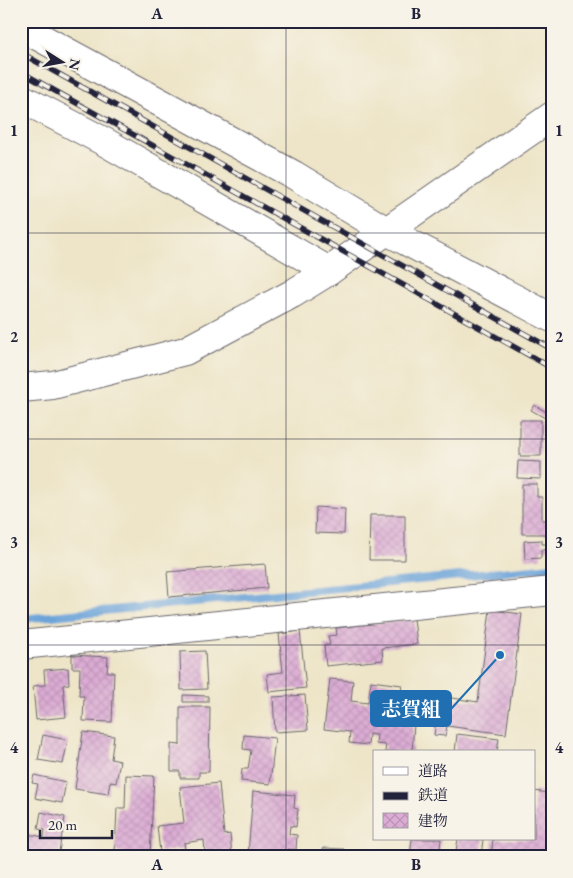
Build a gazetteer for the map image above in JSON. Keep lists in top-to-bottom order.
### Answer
{
  "places": ["志賀組"],
  "legend": ["道路", "鉄道", "建物"],
  "scale_bar": "20 m",
  "north": "right",
  "grid": {
    "columns": ["A", "B"],
    "rows": [
      "1",
      "2",
      "3",
      "4"
    ]
  }
}
